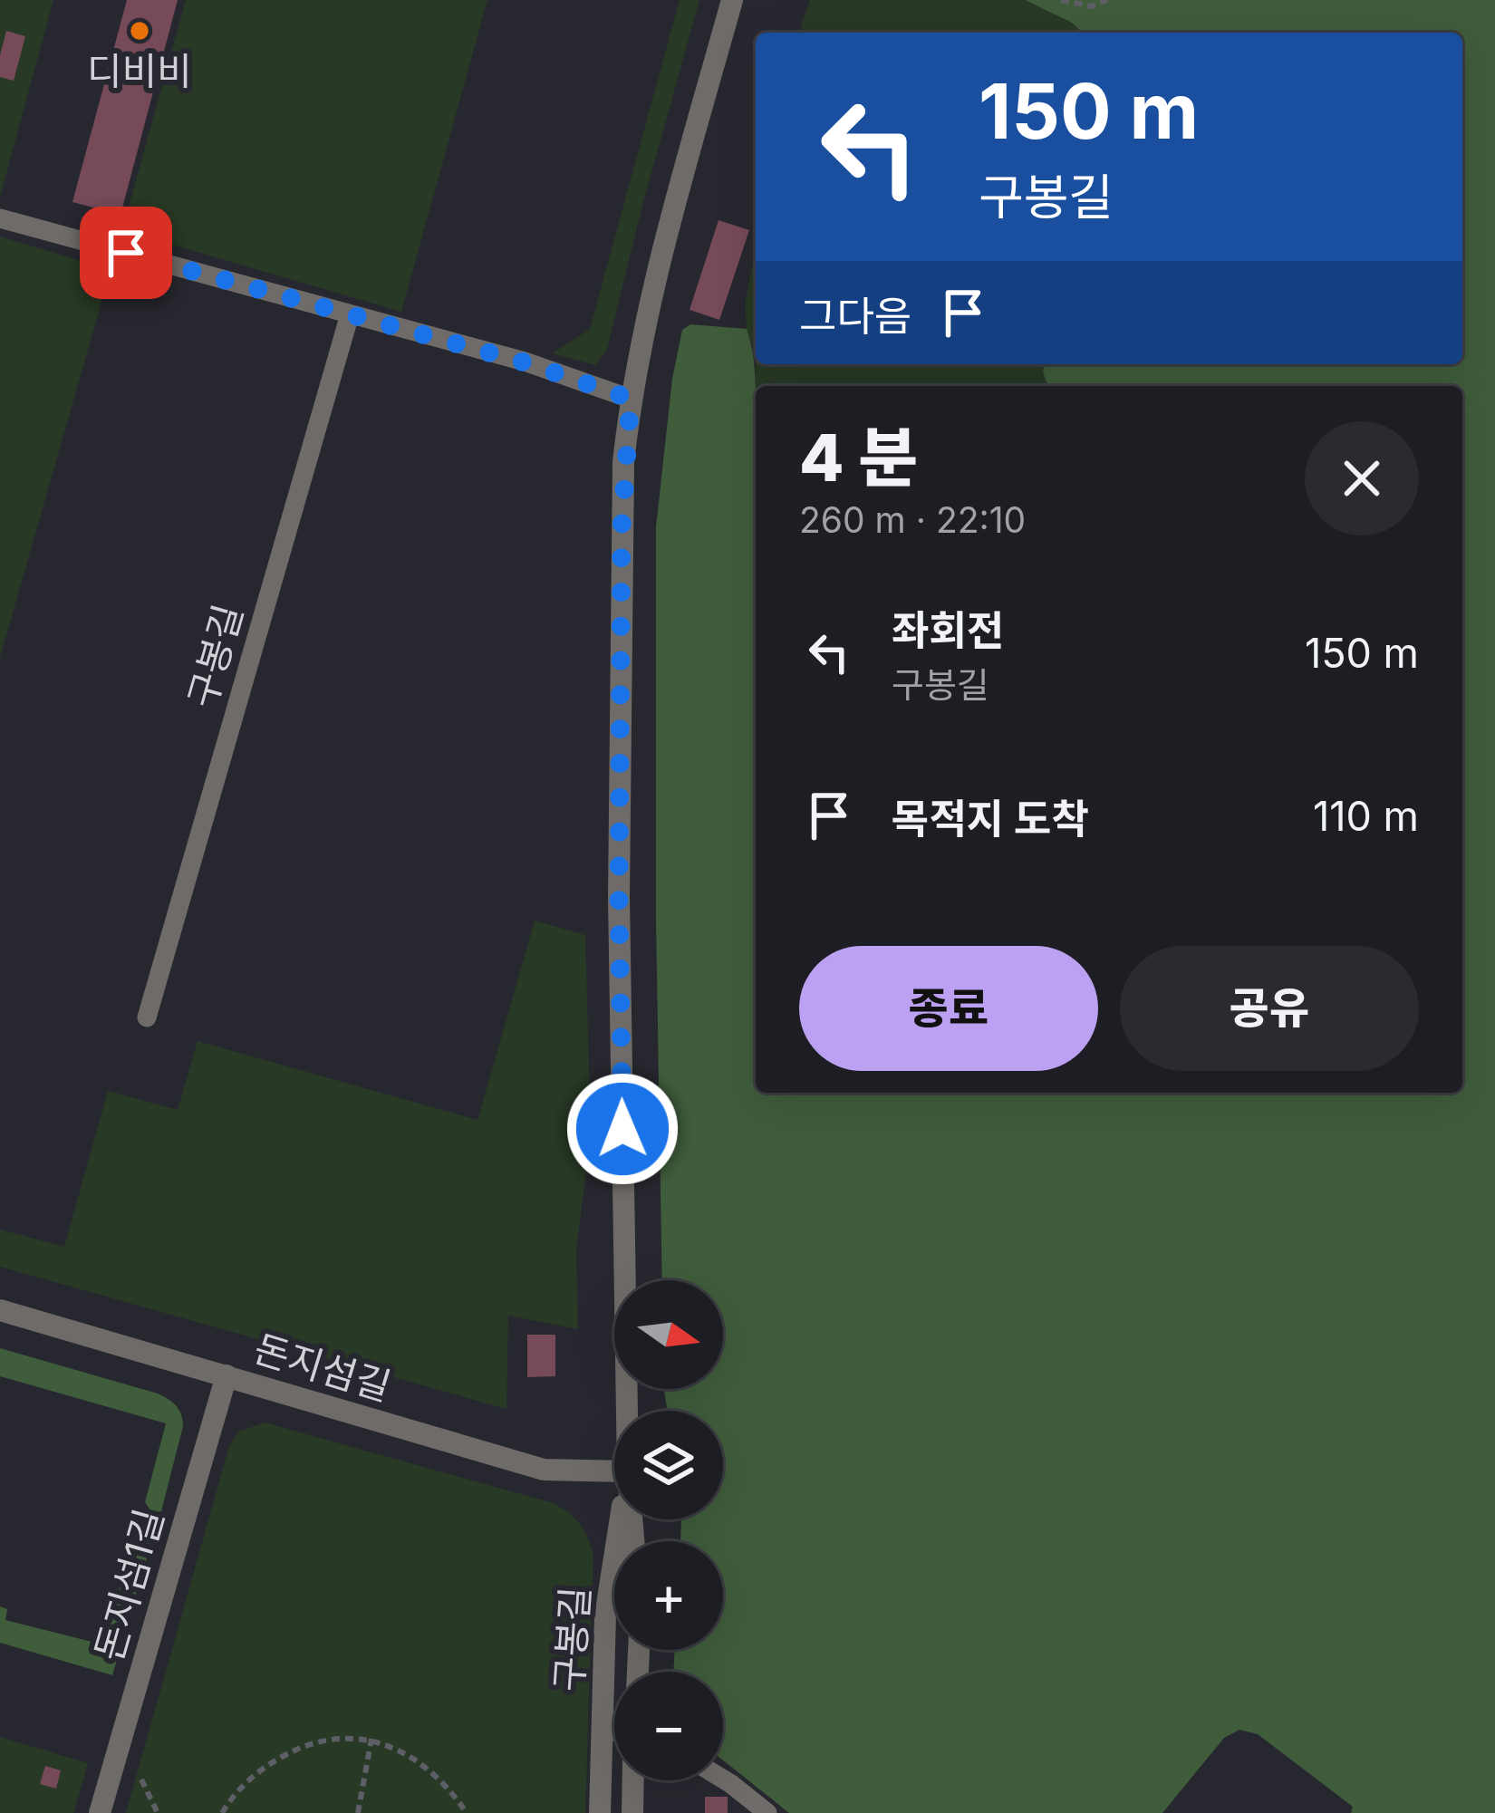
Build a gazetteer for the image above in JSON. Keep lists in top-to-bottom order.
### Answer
{
  "streets": {
    "street": ["구봉길", "돈지섬길", "돈지섬1길"]
  },
  "crossings": [
    ["돈지섬길", "돈지섬1길"]
  ],
  "places": ["디비비"],
  "north": "right",
  "page": {
    "turn": ["150 m", "구봉길"],
    "then": "그다음",
    "heading": ["4 분", "260 m · 22:10"],
    "list": [
      {
        "name": "좌회전",
        "note": "구봉길",
        "value": "150 m"
      },
      {
        "name": "목적지 도착",
        "value": "110 m"
      }
    ],
    "buttons": ["종료", "공유"],
    "map_buttons": ["+", "−"]
  }
}
